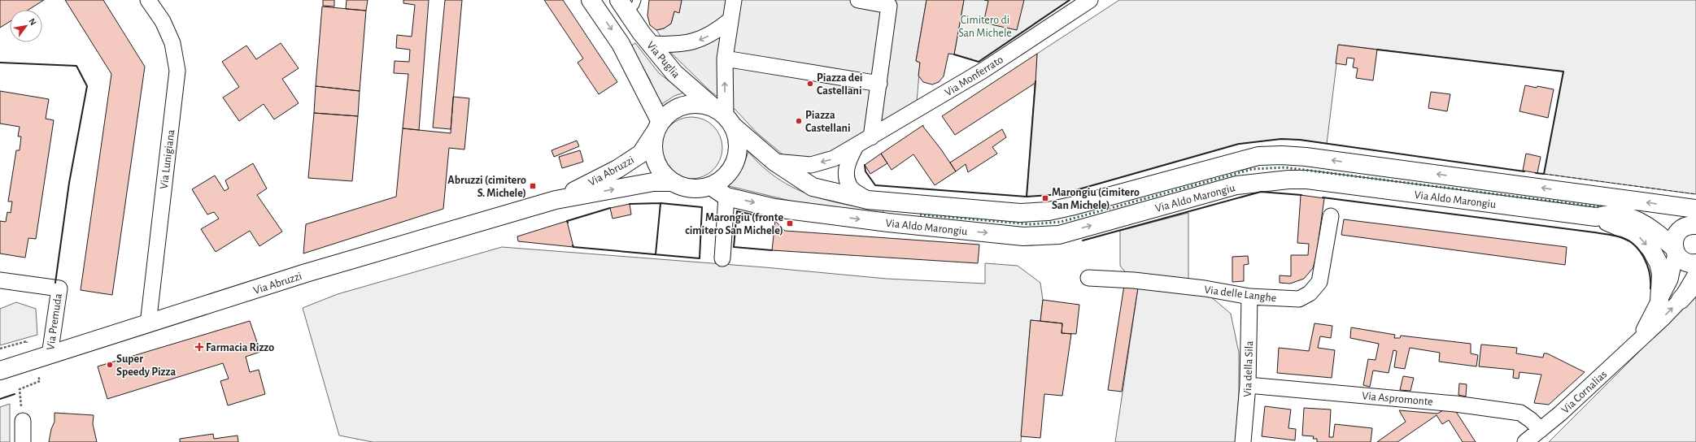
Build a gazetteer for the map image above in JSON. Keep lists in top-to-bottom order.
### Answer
{
  "streets": {
    "street": [
      "Via Puglia",
      "Via Monferrato",
      "Via Lunigiana",
      "Via Abruzzi",
      "Via Aldo Marongiu",
      "Via delle Langhe",
      "Via Premuda",
      "Via della Sila",
      "Via Cornalias",
      "Via Aspromonte"
    ]
  },
  "crossings": [
    ["Via Puglia", "Via Abruzzi"],
    ["Via Puglia", "Via Aldo Marongiu"],
    ["Via Monferrato", "Via Aldo Marongiu"],
    ["Via Lunigiana", "Via Abruzzi"],
    ["Via Abruzzi", "Via Aldo Marongiu"],
    ["Via Abruzzi", "Via Premuda"],
    ["Via Aldo Marongiu", "Via Cornalias"],
    ["Via delle Langhe", "Via della Sila"],
    ["Via della Sila", "Via Aspromonte"],
    ["Via Cornalias", "Via Aspromonte"]
  ],
  "parks": ["Cimitero di San Michele"],
  "places": {
    "other": ["Piazza dei Castellani", "Piazza Castellani", "Super Speedy Pizza"],
    "transit": ["Abruzzi (cimitero S. Michele)", "Marongiu (cimitero San Michele)", "Marongiu (fronte cimitero San Michele)"],
    "health": ["Farmacia Rizzo"]
  },
  "north": "top right"
}
